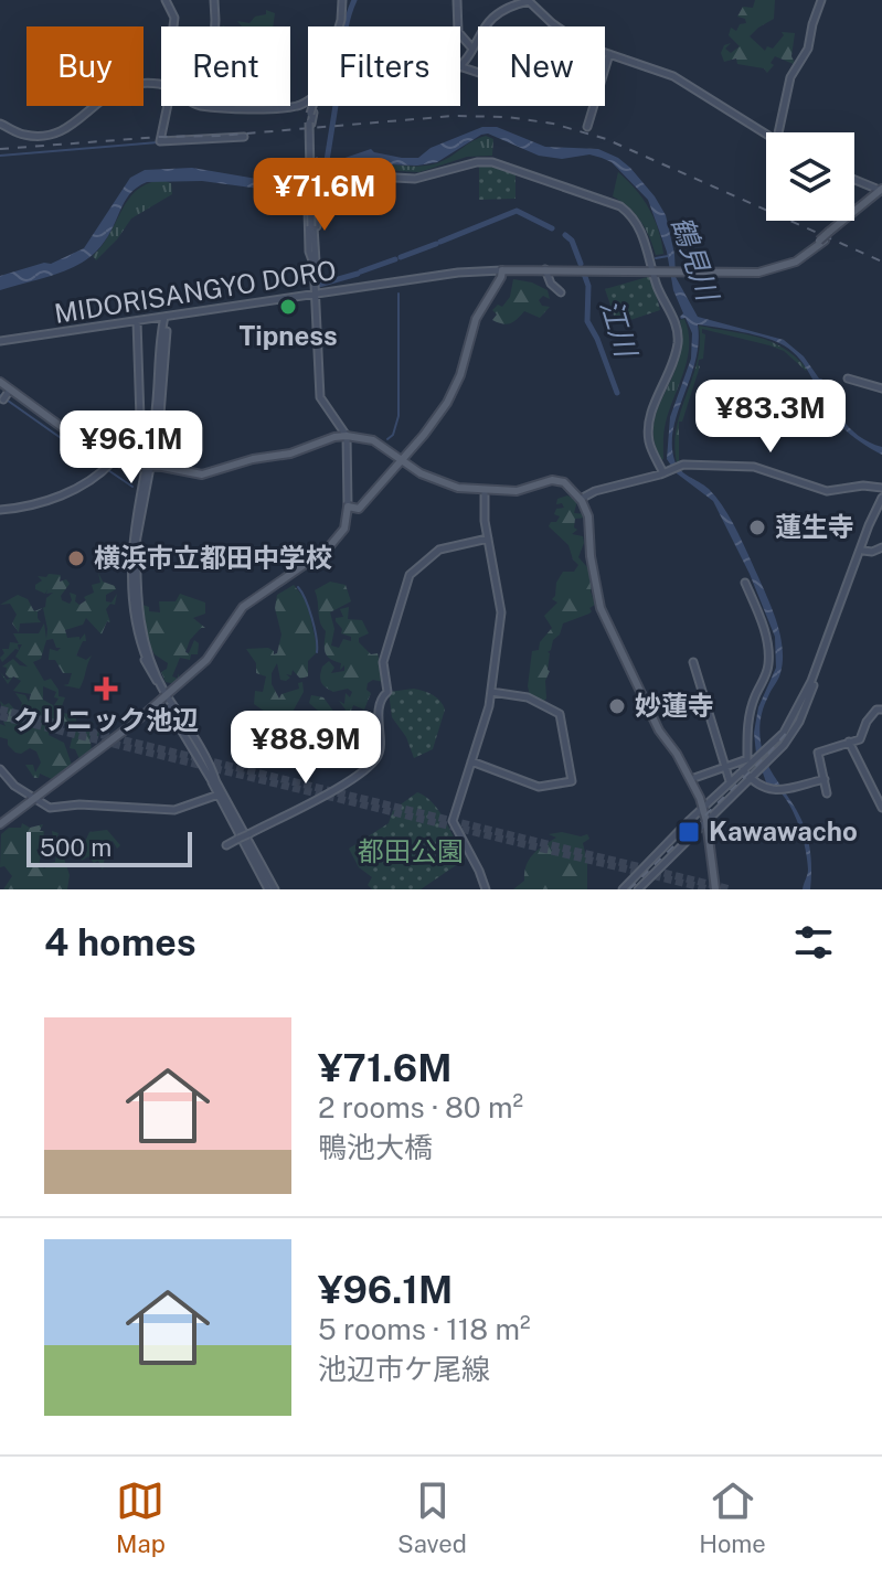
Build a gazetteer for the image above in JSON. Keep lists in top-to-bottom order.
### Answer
{
  "streets": {
    "street": ["MIDORISANGYO DORO"]
  },
  "water": ["鶴見川", "江川"],
  "parks": ["都田公園"],
  "places": {
    "other": [
      "Tipness",
      "蓮生寺",
      "横浜市立都田中学校",
      "妙蓮寺"
    ],
    "health": ["クリニック池辺"],
    "transit": ["Kawawacho"]
  },
  "scale_bar": "500 m",
  "page": {
    "chip": [
      "Buy",
      "Rent",
      "Filters",
      "New"
    ],
    "price": [
      "¥71.6M",
      "¥83.3M",
      "¥96.1M",
      "¥88.9M"
    ],
    "scale": "500 m",
    "heading": "4 homes",
    "list": [
      {
        "name": "¥71.6M",
        "note": "2 rooms · 80 m² · 鴨池大橋"
      },
      {
        "name": "¥96.1M",
        "note": "5 rooms · 118 m² · 池辺市ケ尾線"
      }
    ],
    "tabs": ["Map", "Saved", "Home"]
  }
}
